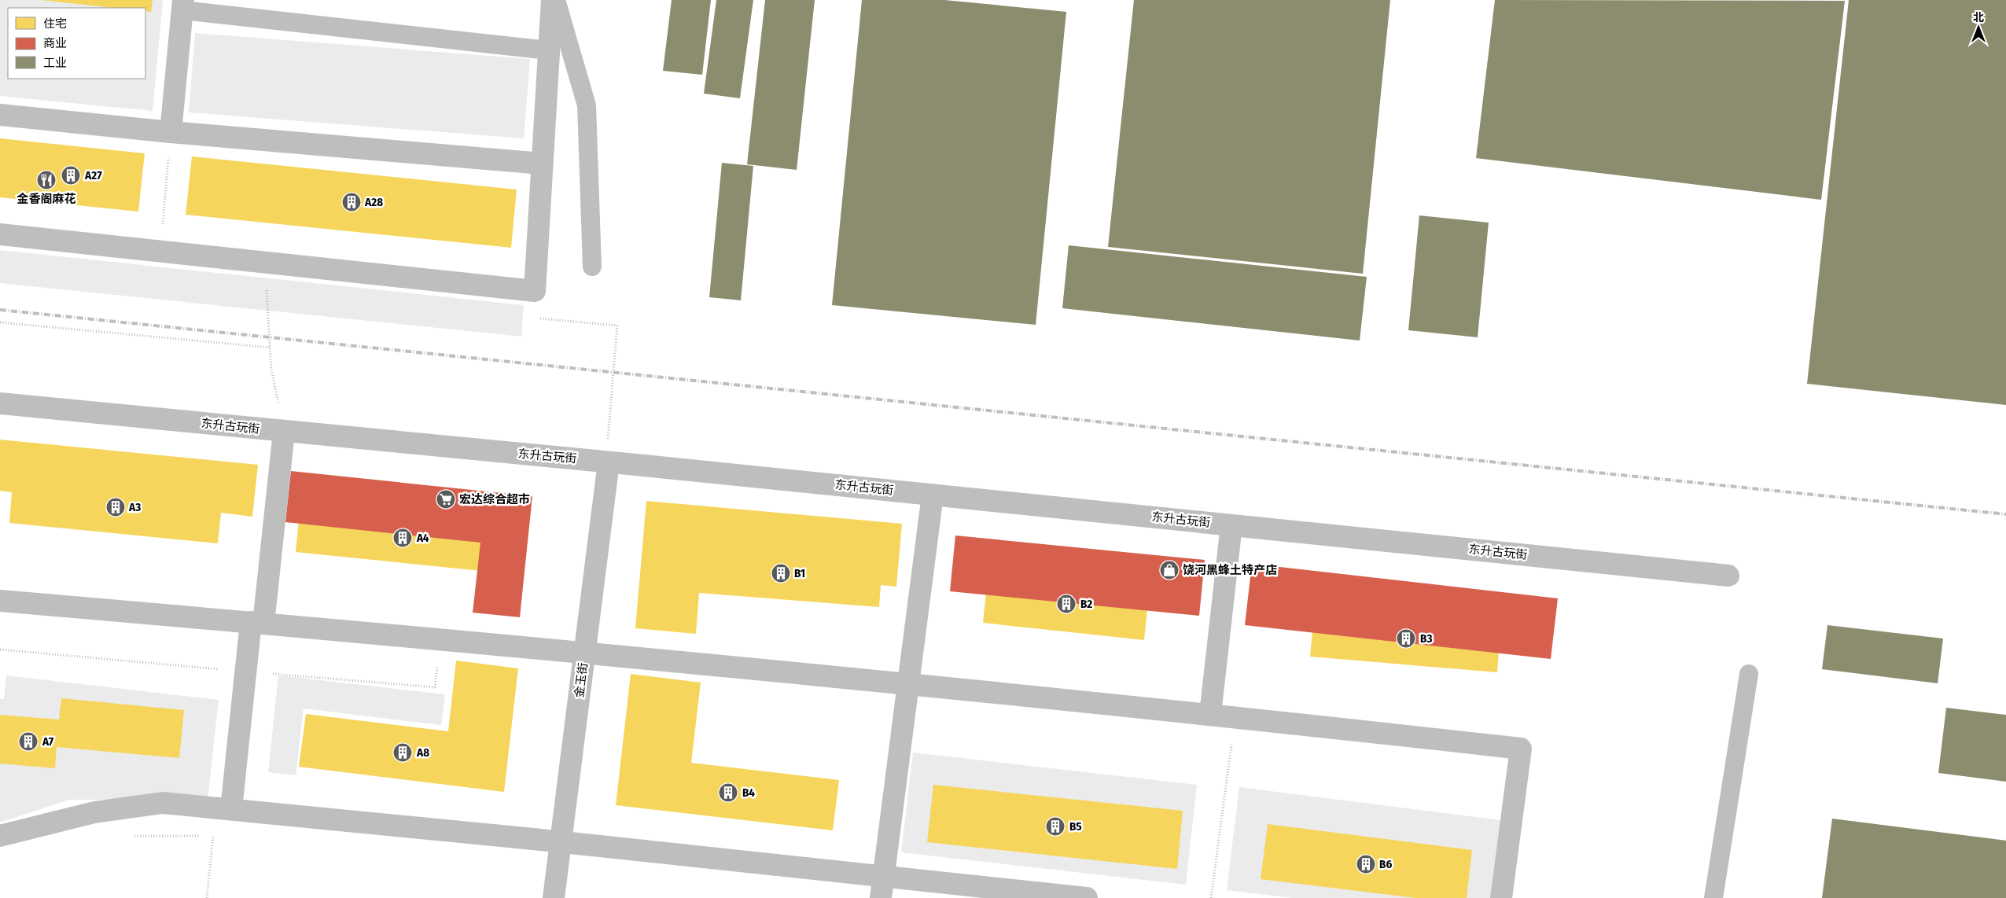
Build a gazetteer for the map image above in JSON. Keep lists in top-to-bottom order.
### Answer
{
  "streets": {
    "street": ["东升古玩街", "金玉街"]
  },
  "crossings": [
    ["东升古玩街", "金玉街"]
  ],
  "places": {
    "building": [
      "A27",
      "A28",
      "A3",
      "A4",
      "B1",
      "B2",
      "B3",
      "A7",
      "A8",
      "B4",
      "B5",
      "B6"
    ],
    "restaurant": ["金香阁麻花"],
    "supermarket": ["宏达综合超市"],
    "shop": ["饶河黑蜂土特产店"]
  },
  "legend": ["住宅", "商业", "工业"],
  "north": "top"
}
